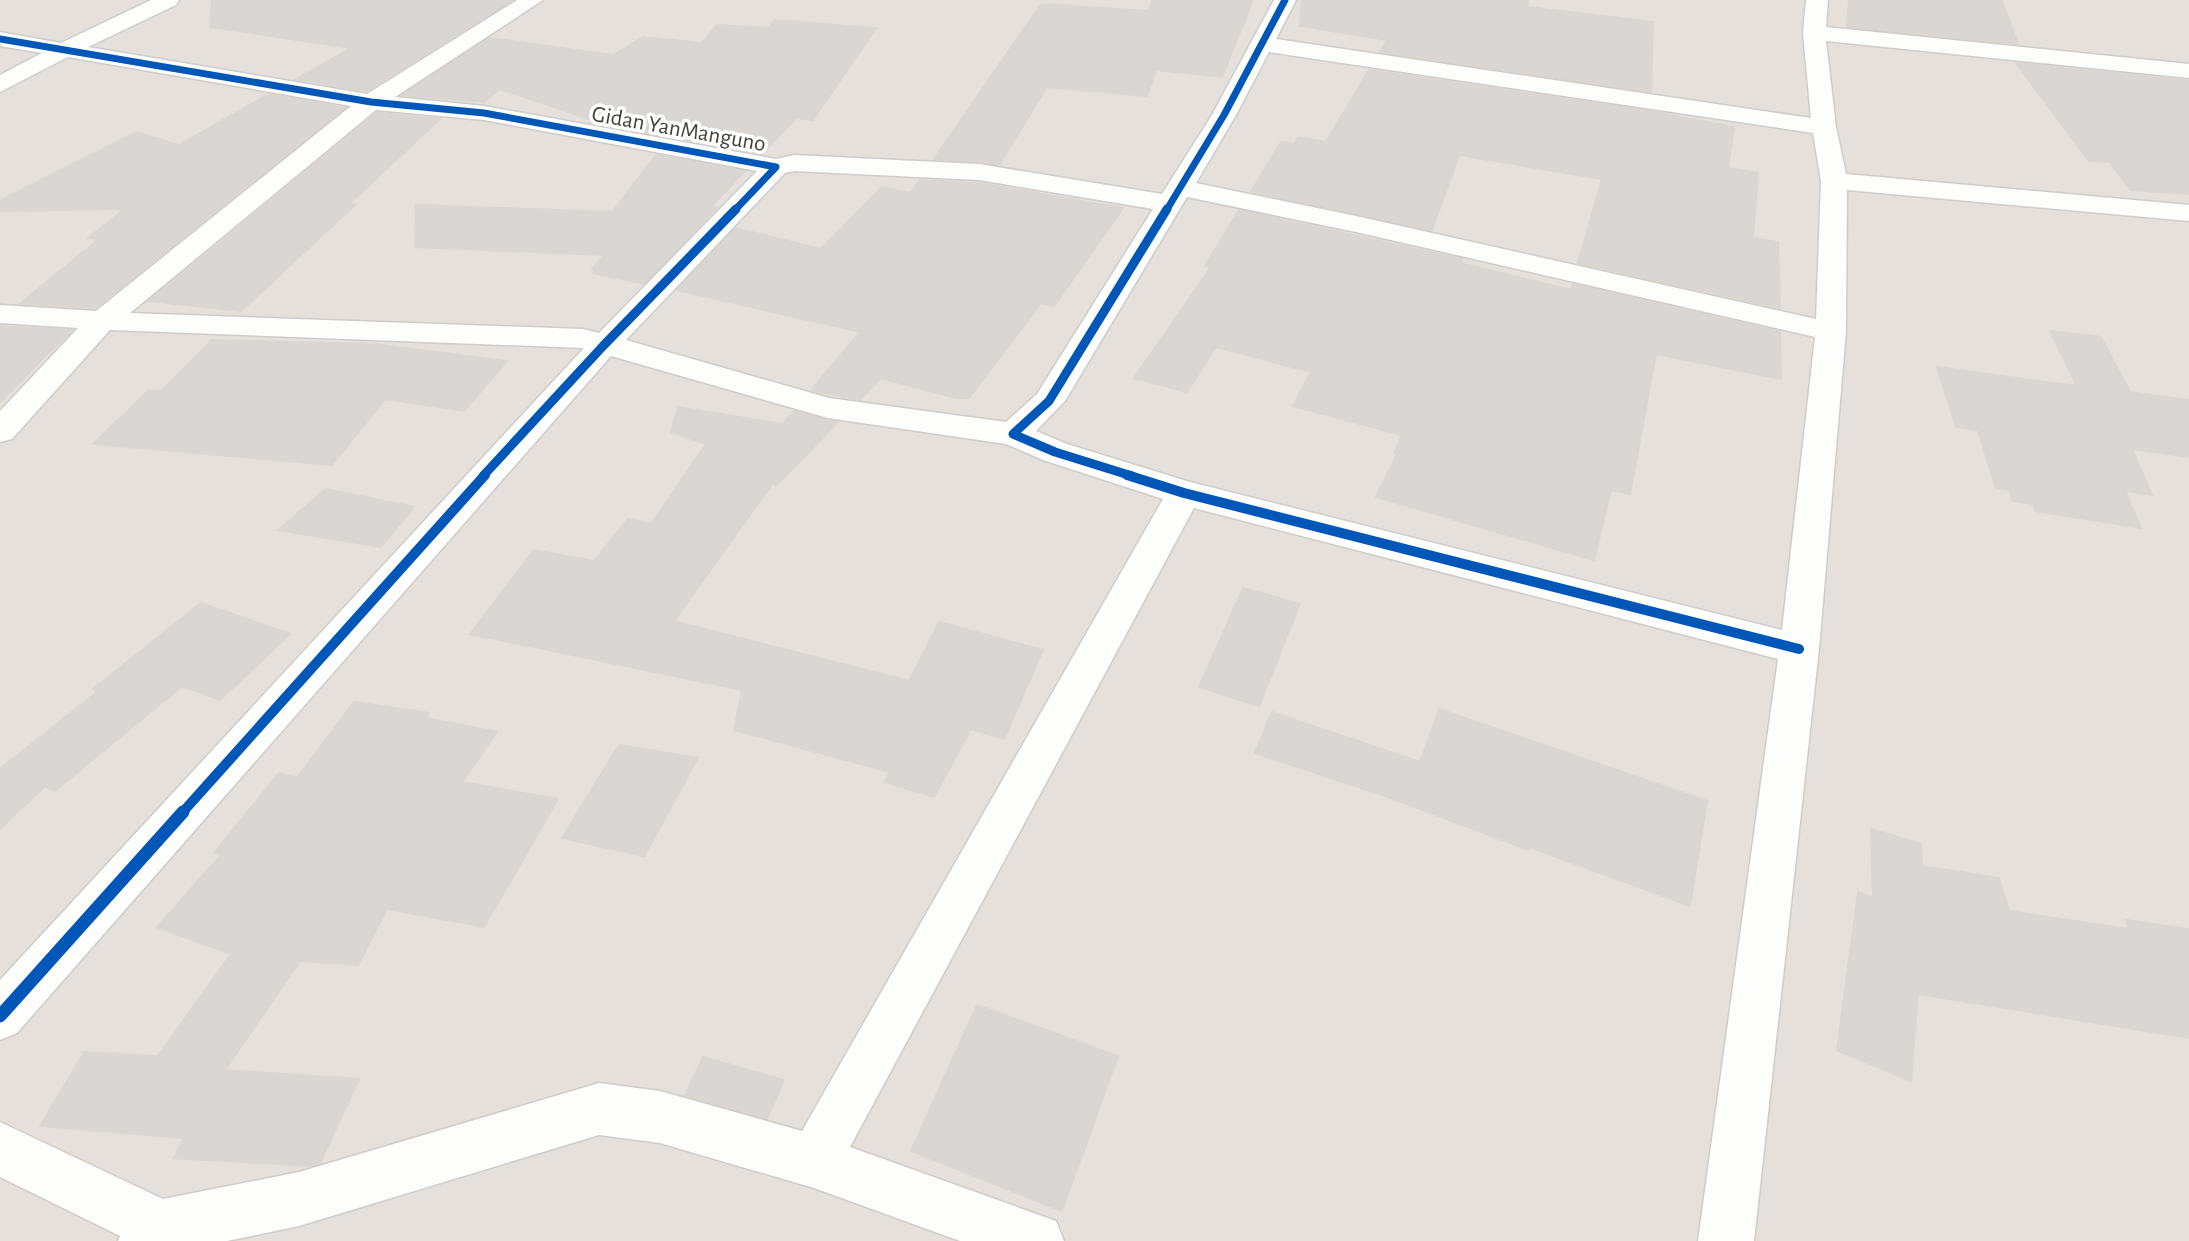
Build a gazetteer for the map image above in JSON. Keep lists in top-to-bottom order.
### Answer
{
  "streets": {
    "street": ["Gidan YanManguno"]
  }
}
